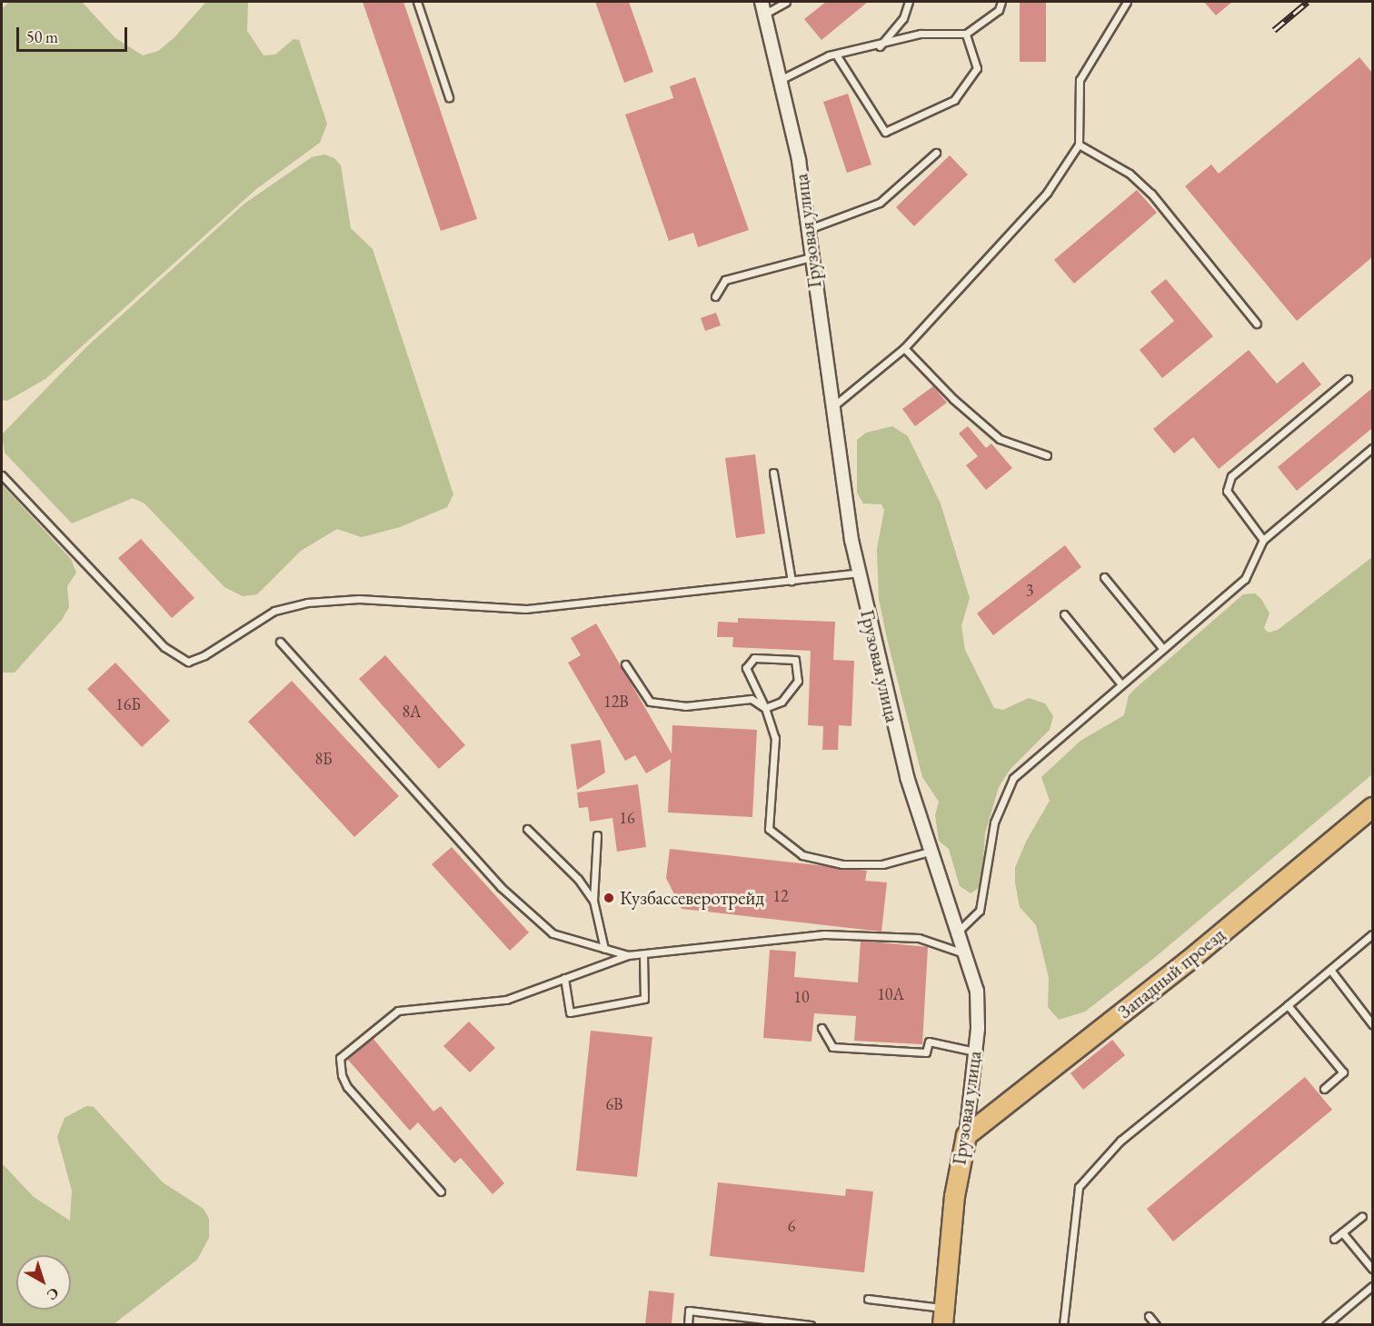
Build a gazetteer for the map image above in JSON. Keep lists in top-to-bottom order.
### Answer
{
  "streets": {
    "main road": ["Грузовая улица", "Западный проезд"]
  },
  "crossings": [
    ["Грузовая улица", "Западный проезд"]
  ],
  "places": ["Кузбассеверотрейд"],
  "house_numbers": [
    "3",
    "12В",
    "16Б",
    "8А",
    "8Б",
    "16",
    "12",
    "10А",
    "10",
    "6В",
    "6"
  ],
  "scale_bar": "50 m",
  "north": "bottom right"
}
